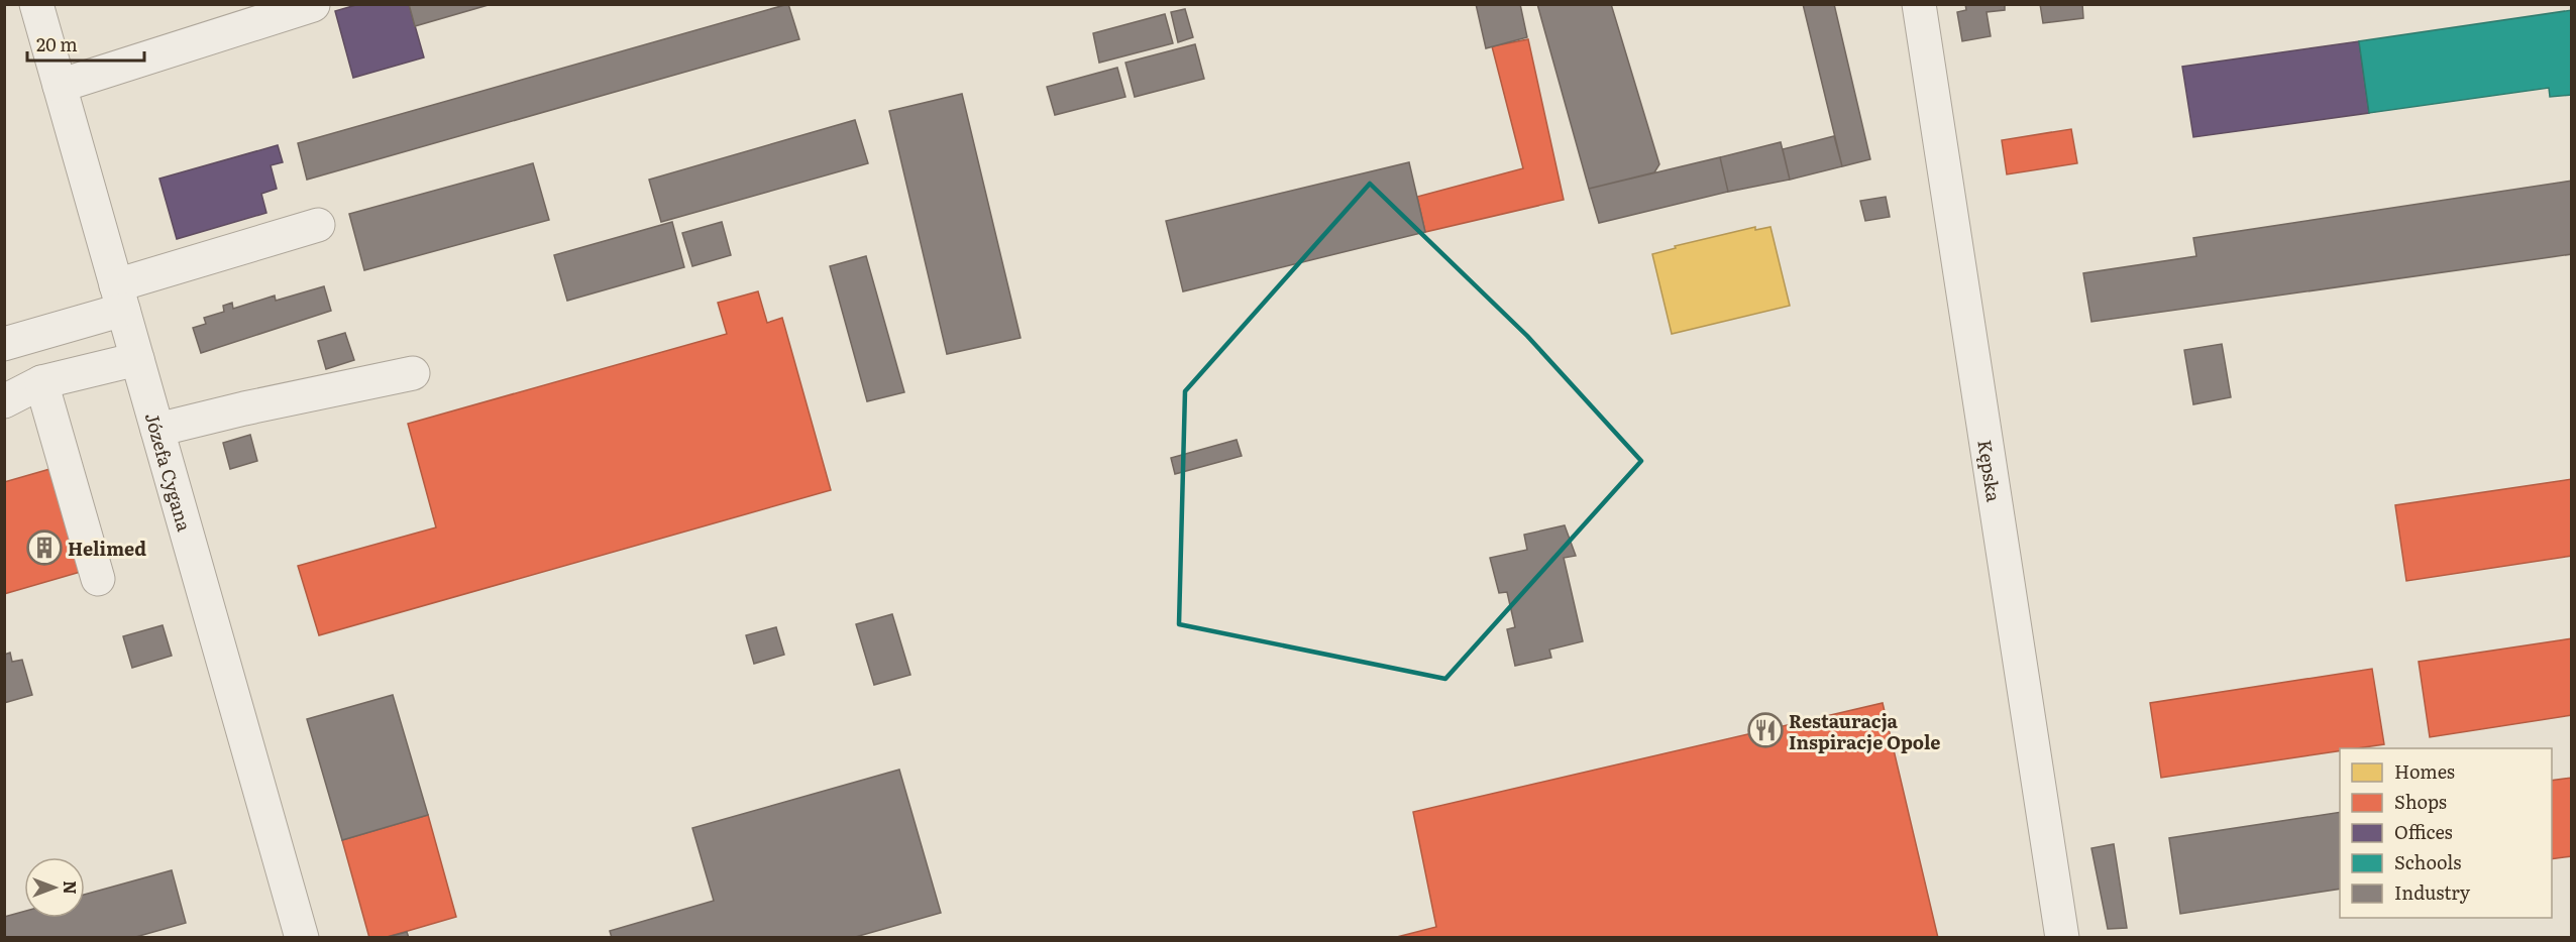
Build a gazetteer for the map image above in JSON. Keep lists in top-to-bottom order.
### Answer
{
  "streets": {
    "street": ["Józefa Cygana", "Kępska"]
  },
  "places": {
    "building": ["Helimed"],
    "restaurant": ["Restauracja Inspiracje Opole"]
  },
  "legend": [
    "Homes",
    "Shops",
    "Offices",
    "Schools",
    "Industry"
  ],
  "scale_bar": "20 m",
  "north": "right"
}
